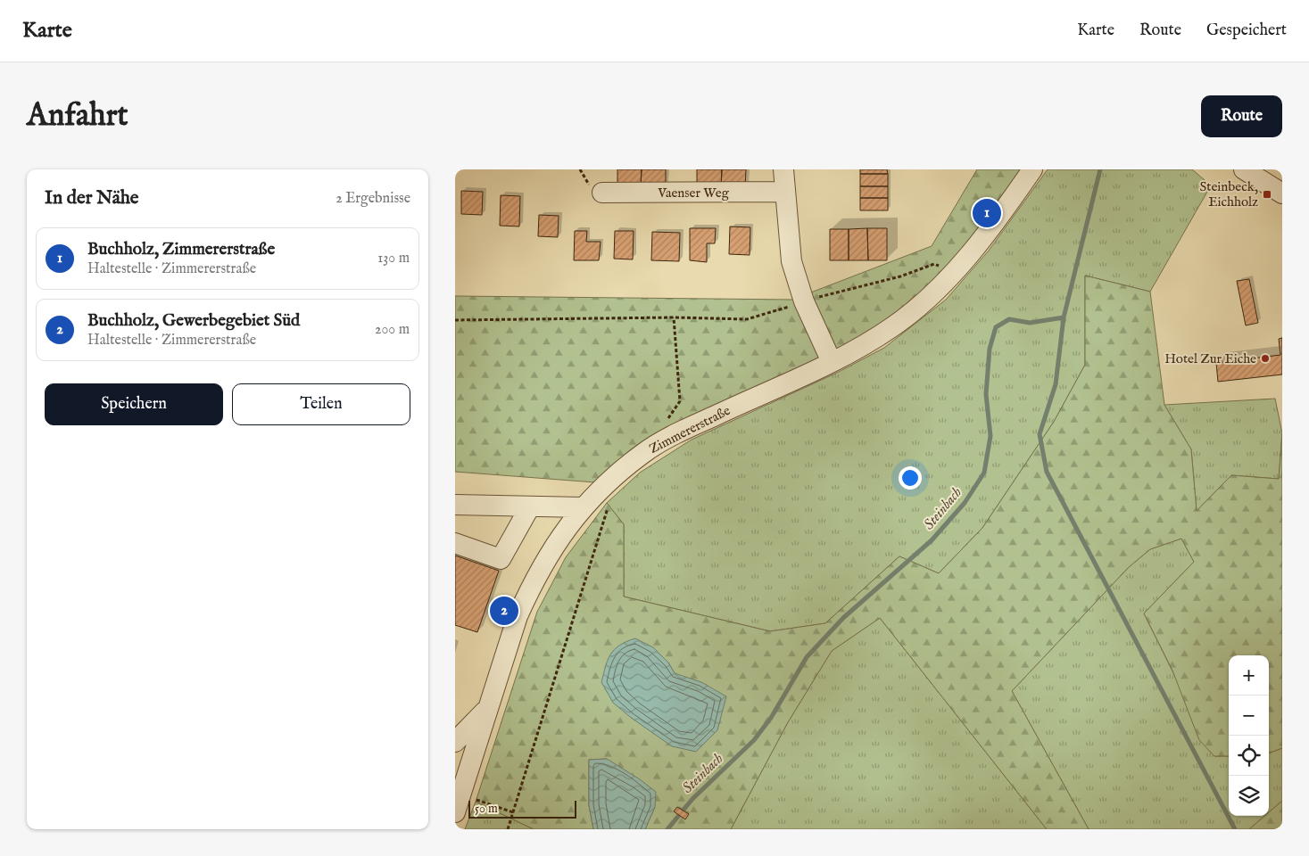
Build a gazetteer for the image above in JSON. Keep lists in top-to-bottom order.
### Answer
{
  "streets": {
    "street": ["Vaenser Weg", "Zimmererstraße"]
  },
  "water": ["Steinbach"],
  "places": {
    "transit": ["Steinbeck, Eichholz"],
    "other": ["Hotel Zur Eiche"]
  },
  "scale_bar": "50 m",
  "page": {
    "header": "Karte",
    "nav": ["Karte", "Route", "Gespeichert"],
    "buttons": [
      "Route",
      ["Speichern", "Teilen"]
    ],
    "title": "Anfahrt",
    "heading": ["In der Nähe", "2 Ergebnisse"],
    "pins": ["1", "2"],
    "list": [
      {
        "mark": "1",
        "name": "Buchholz, Zimmererstraße",
        "note": "Haltestelle · Zimmererstraße",
        "value": "130 m"
      },
      {
        "mark": "2",
        "name": "Buchholz, Gewerbegebiet Süd",
        "note": "Haltestelle · Zimmererstraße",
        "value": "200 m"
      }
    ],
    "map_buttons": ["+", "−"],
    "scale": "50 m"
  }
}
